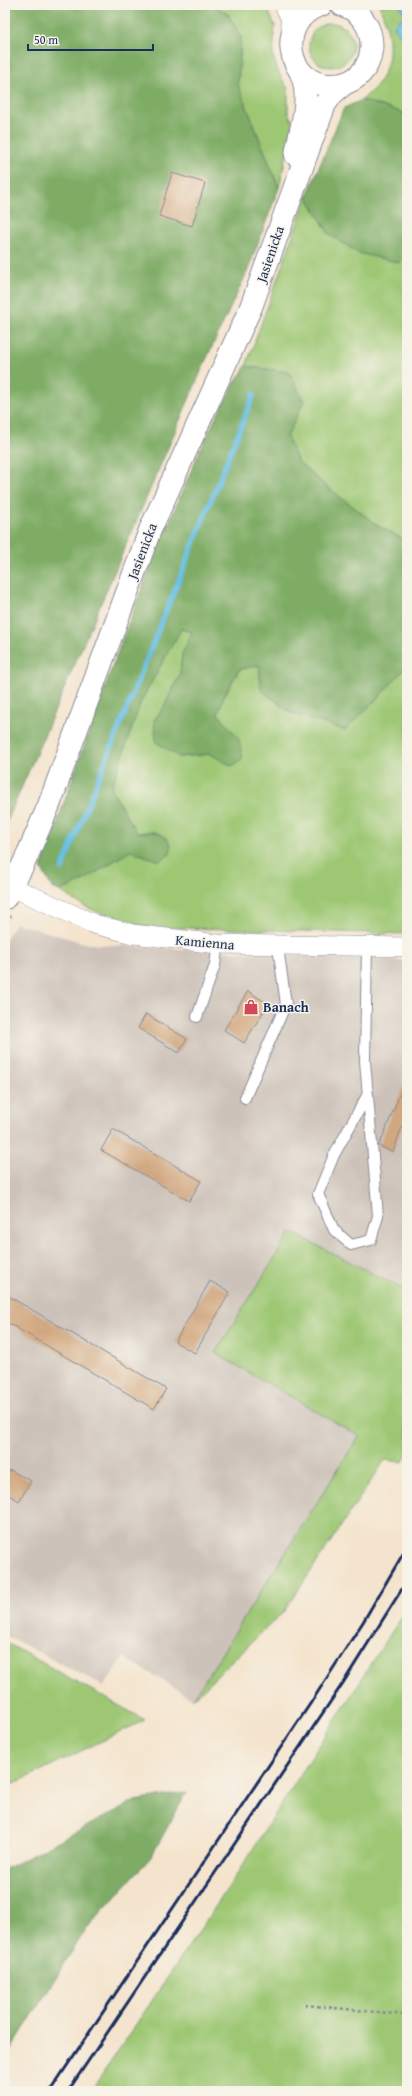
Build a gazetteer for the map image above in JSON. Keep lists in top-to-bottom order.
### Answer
{
  "streets": {
    "main road": ["Jasienicka"],
    "street": ["Kamienna"]
  },
  "crossings": [
    ["Jasienicka", "Kamienna"]
  ],
  "places": {
    "shop": ["Banach"]
  },
  "scale_bar": "50 m"
}
